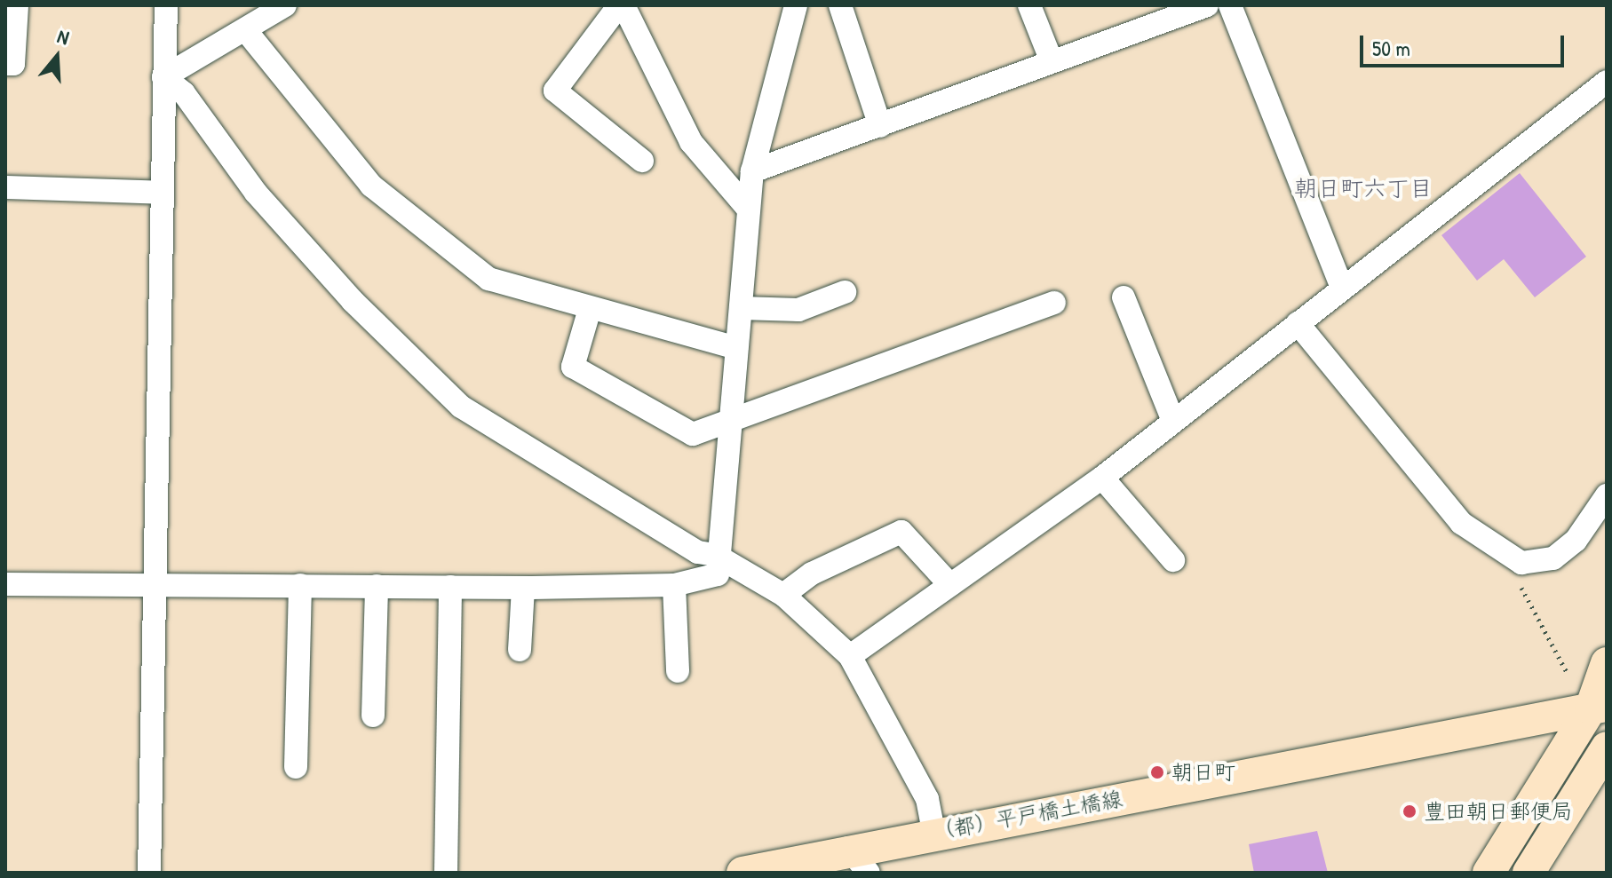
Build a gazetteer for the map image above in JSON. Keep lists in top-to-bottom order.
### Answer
{
  "streets": {
    "street": ["（都）平戸橋土橋線"]
  },
  "districts": ["朝日町六丁目"],
  "places": ["朝日町", "豊田朝日郵便局"],
  "scale_bar": "50 m",
  "north": "top"
}
